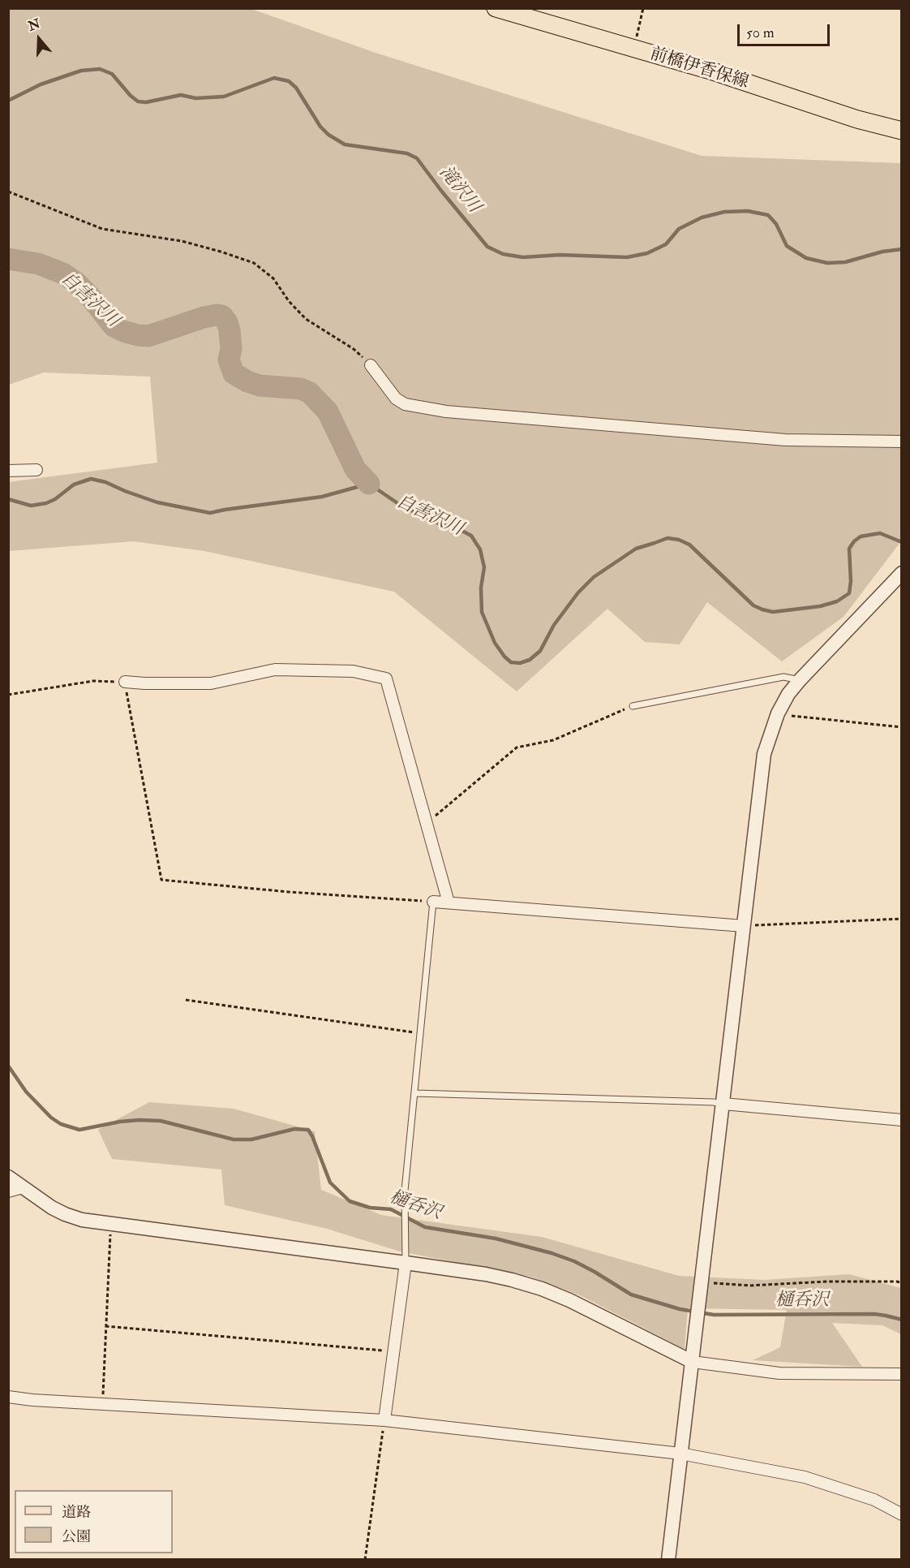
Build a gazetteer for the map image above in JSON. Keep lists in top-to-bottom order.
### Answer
{
  "streets": {
    "main road": ["前橋伊香保線"]
  },
  "water": ["滝沢川", "自害沢川", "樋呑沢"],
  "legend": ["道路", "公園"],
  "scale_bar": "50 m",
  "north": "top"
}
